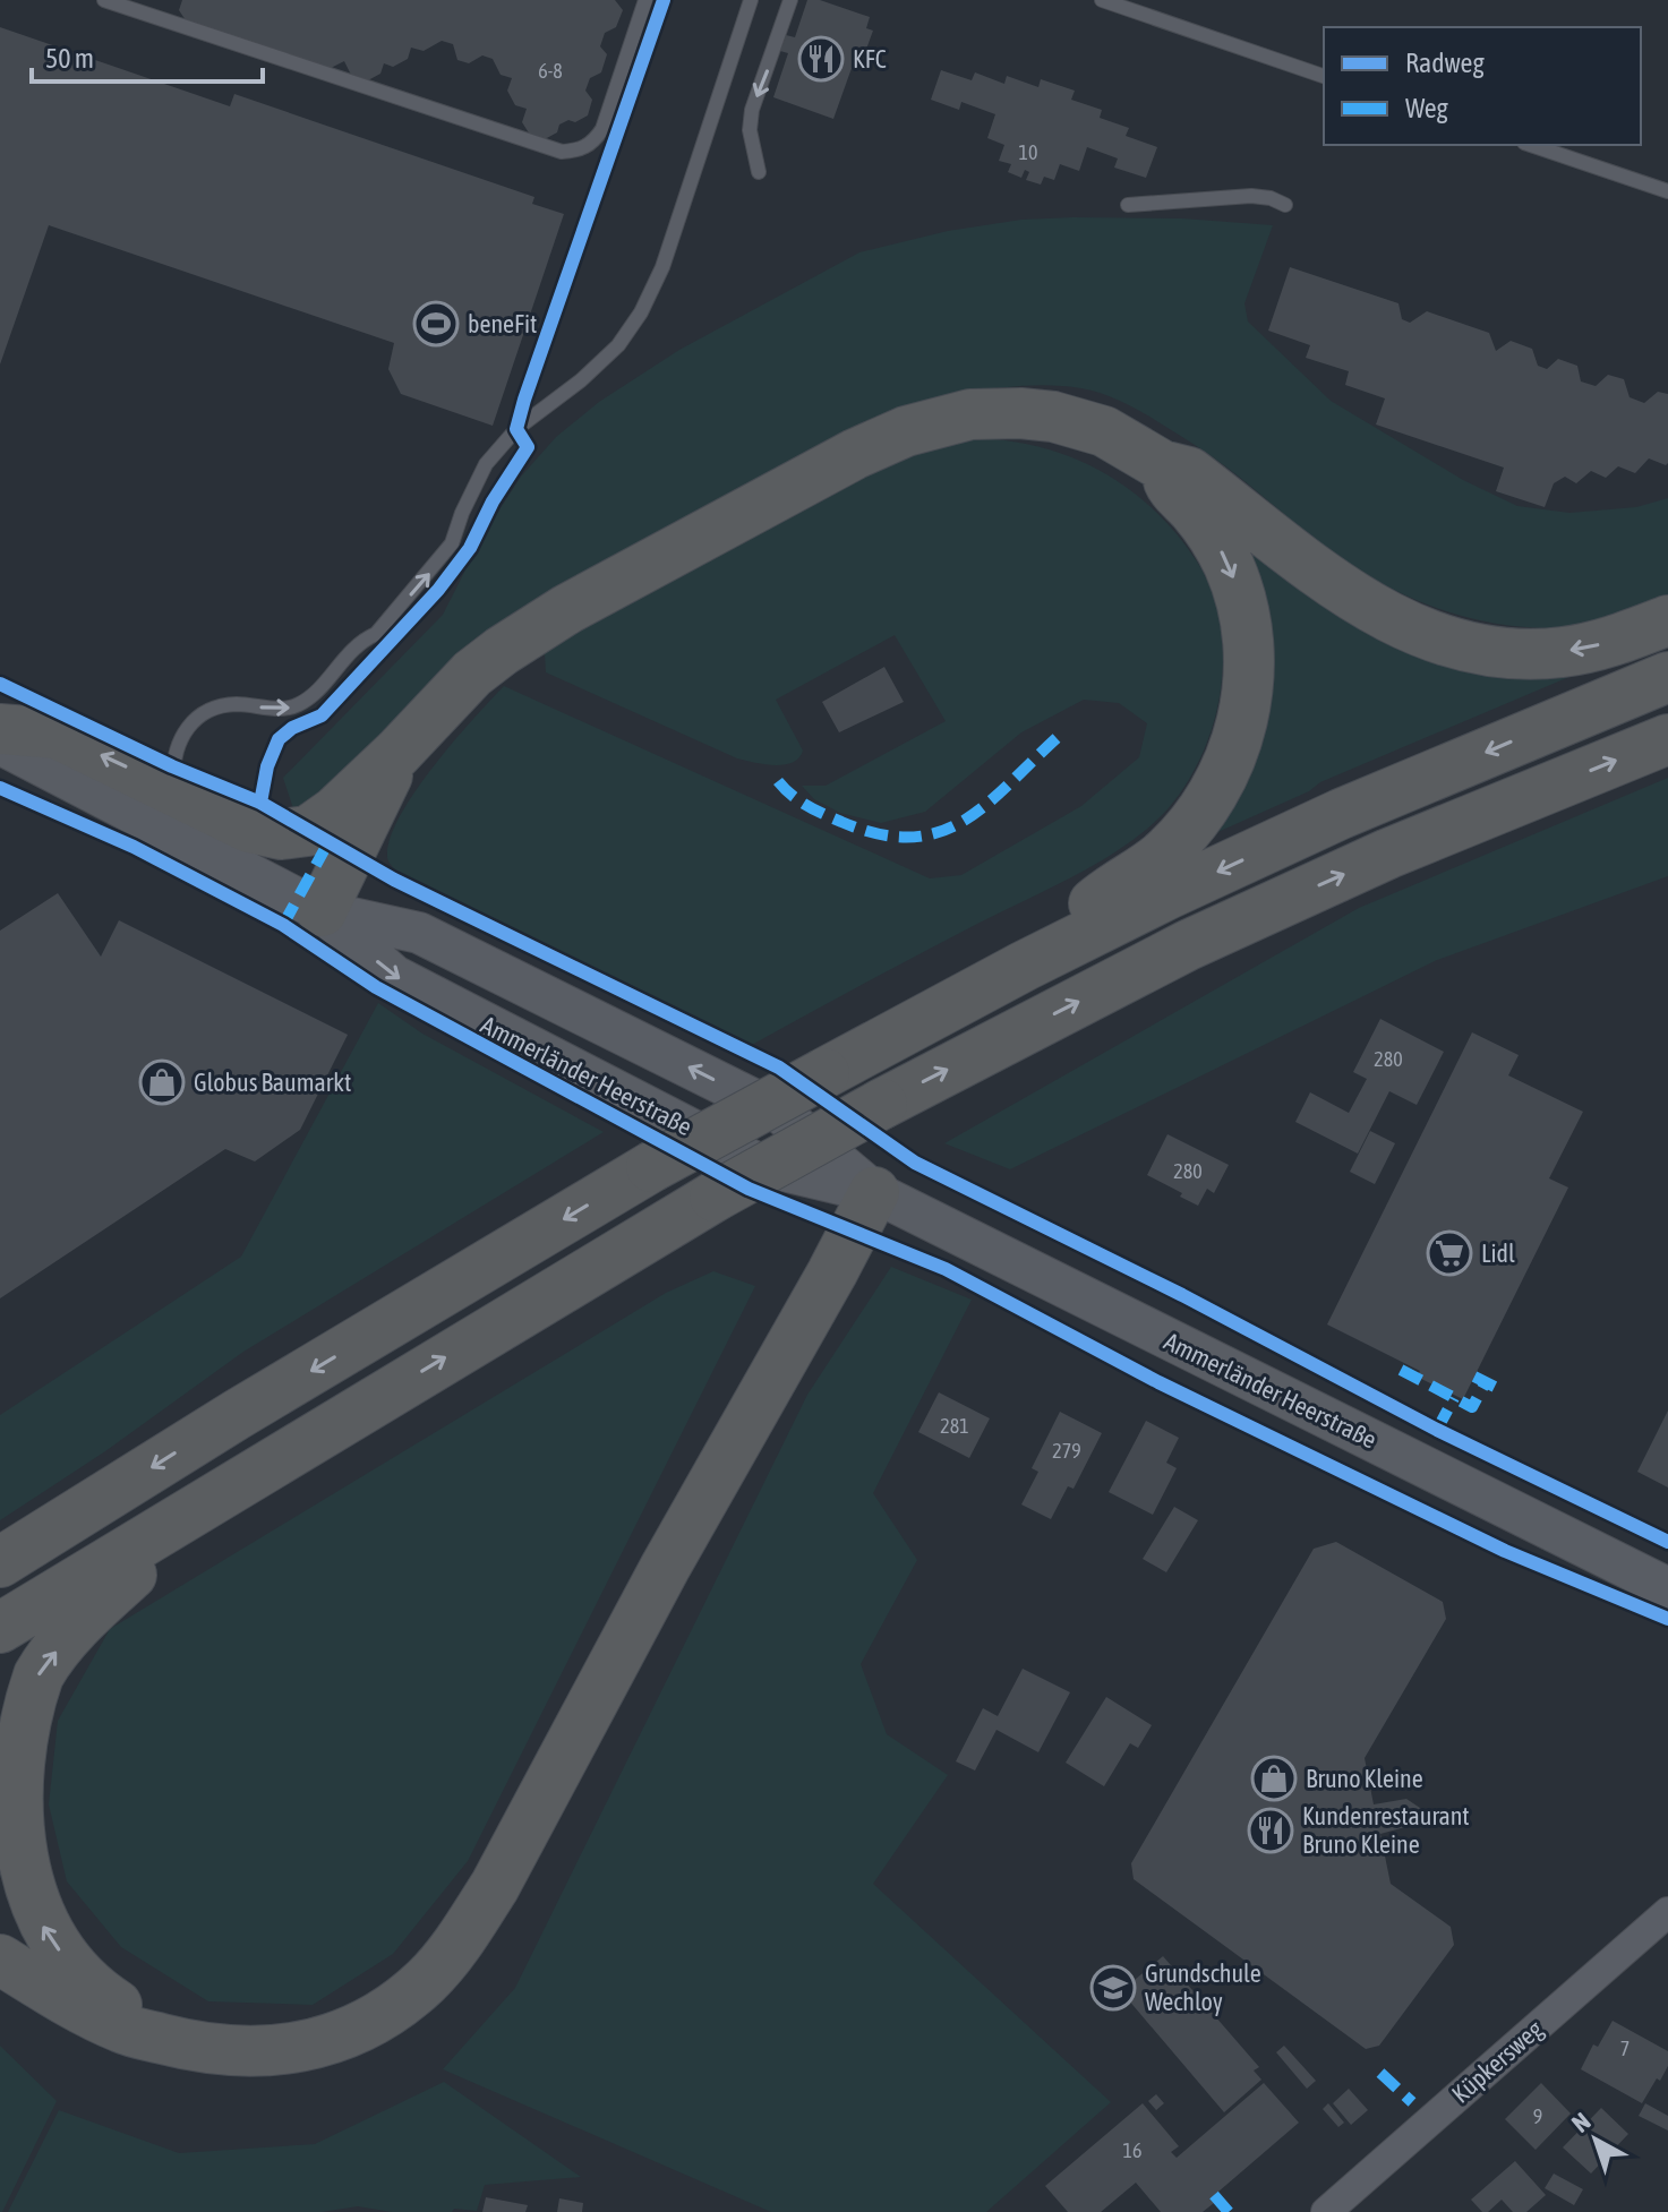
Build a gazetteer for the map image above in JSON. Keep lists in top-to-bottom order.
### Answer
{
  "streets": {
    "street": ["Ammerländer Heerstraße", "Küpkersweg"]
  },
  "places": {
    "restaurant": ["KFC", "Kundenrestaurant Bruno Kleine"],
    "sports": ["beneFit"],
    "shop": ["Globus Baumarkt", "Bruno Kleine"],
    "supermarket": ["Lidl"],
    "school or university": ["Grundschule Wechloy"]
  },
  "house_numbers": [
    "6-8",
    "10",
    "280",
    "280",
    "281",
    "279",
    "7",
    "9",
    "16"
  ],
  "legend": ["Radweg", "Weg"],
  "scale_bar": "50 m",
  "north": "top left"
}
